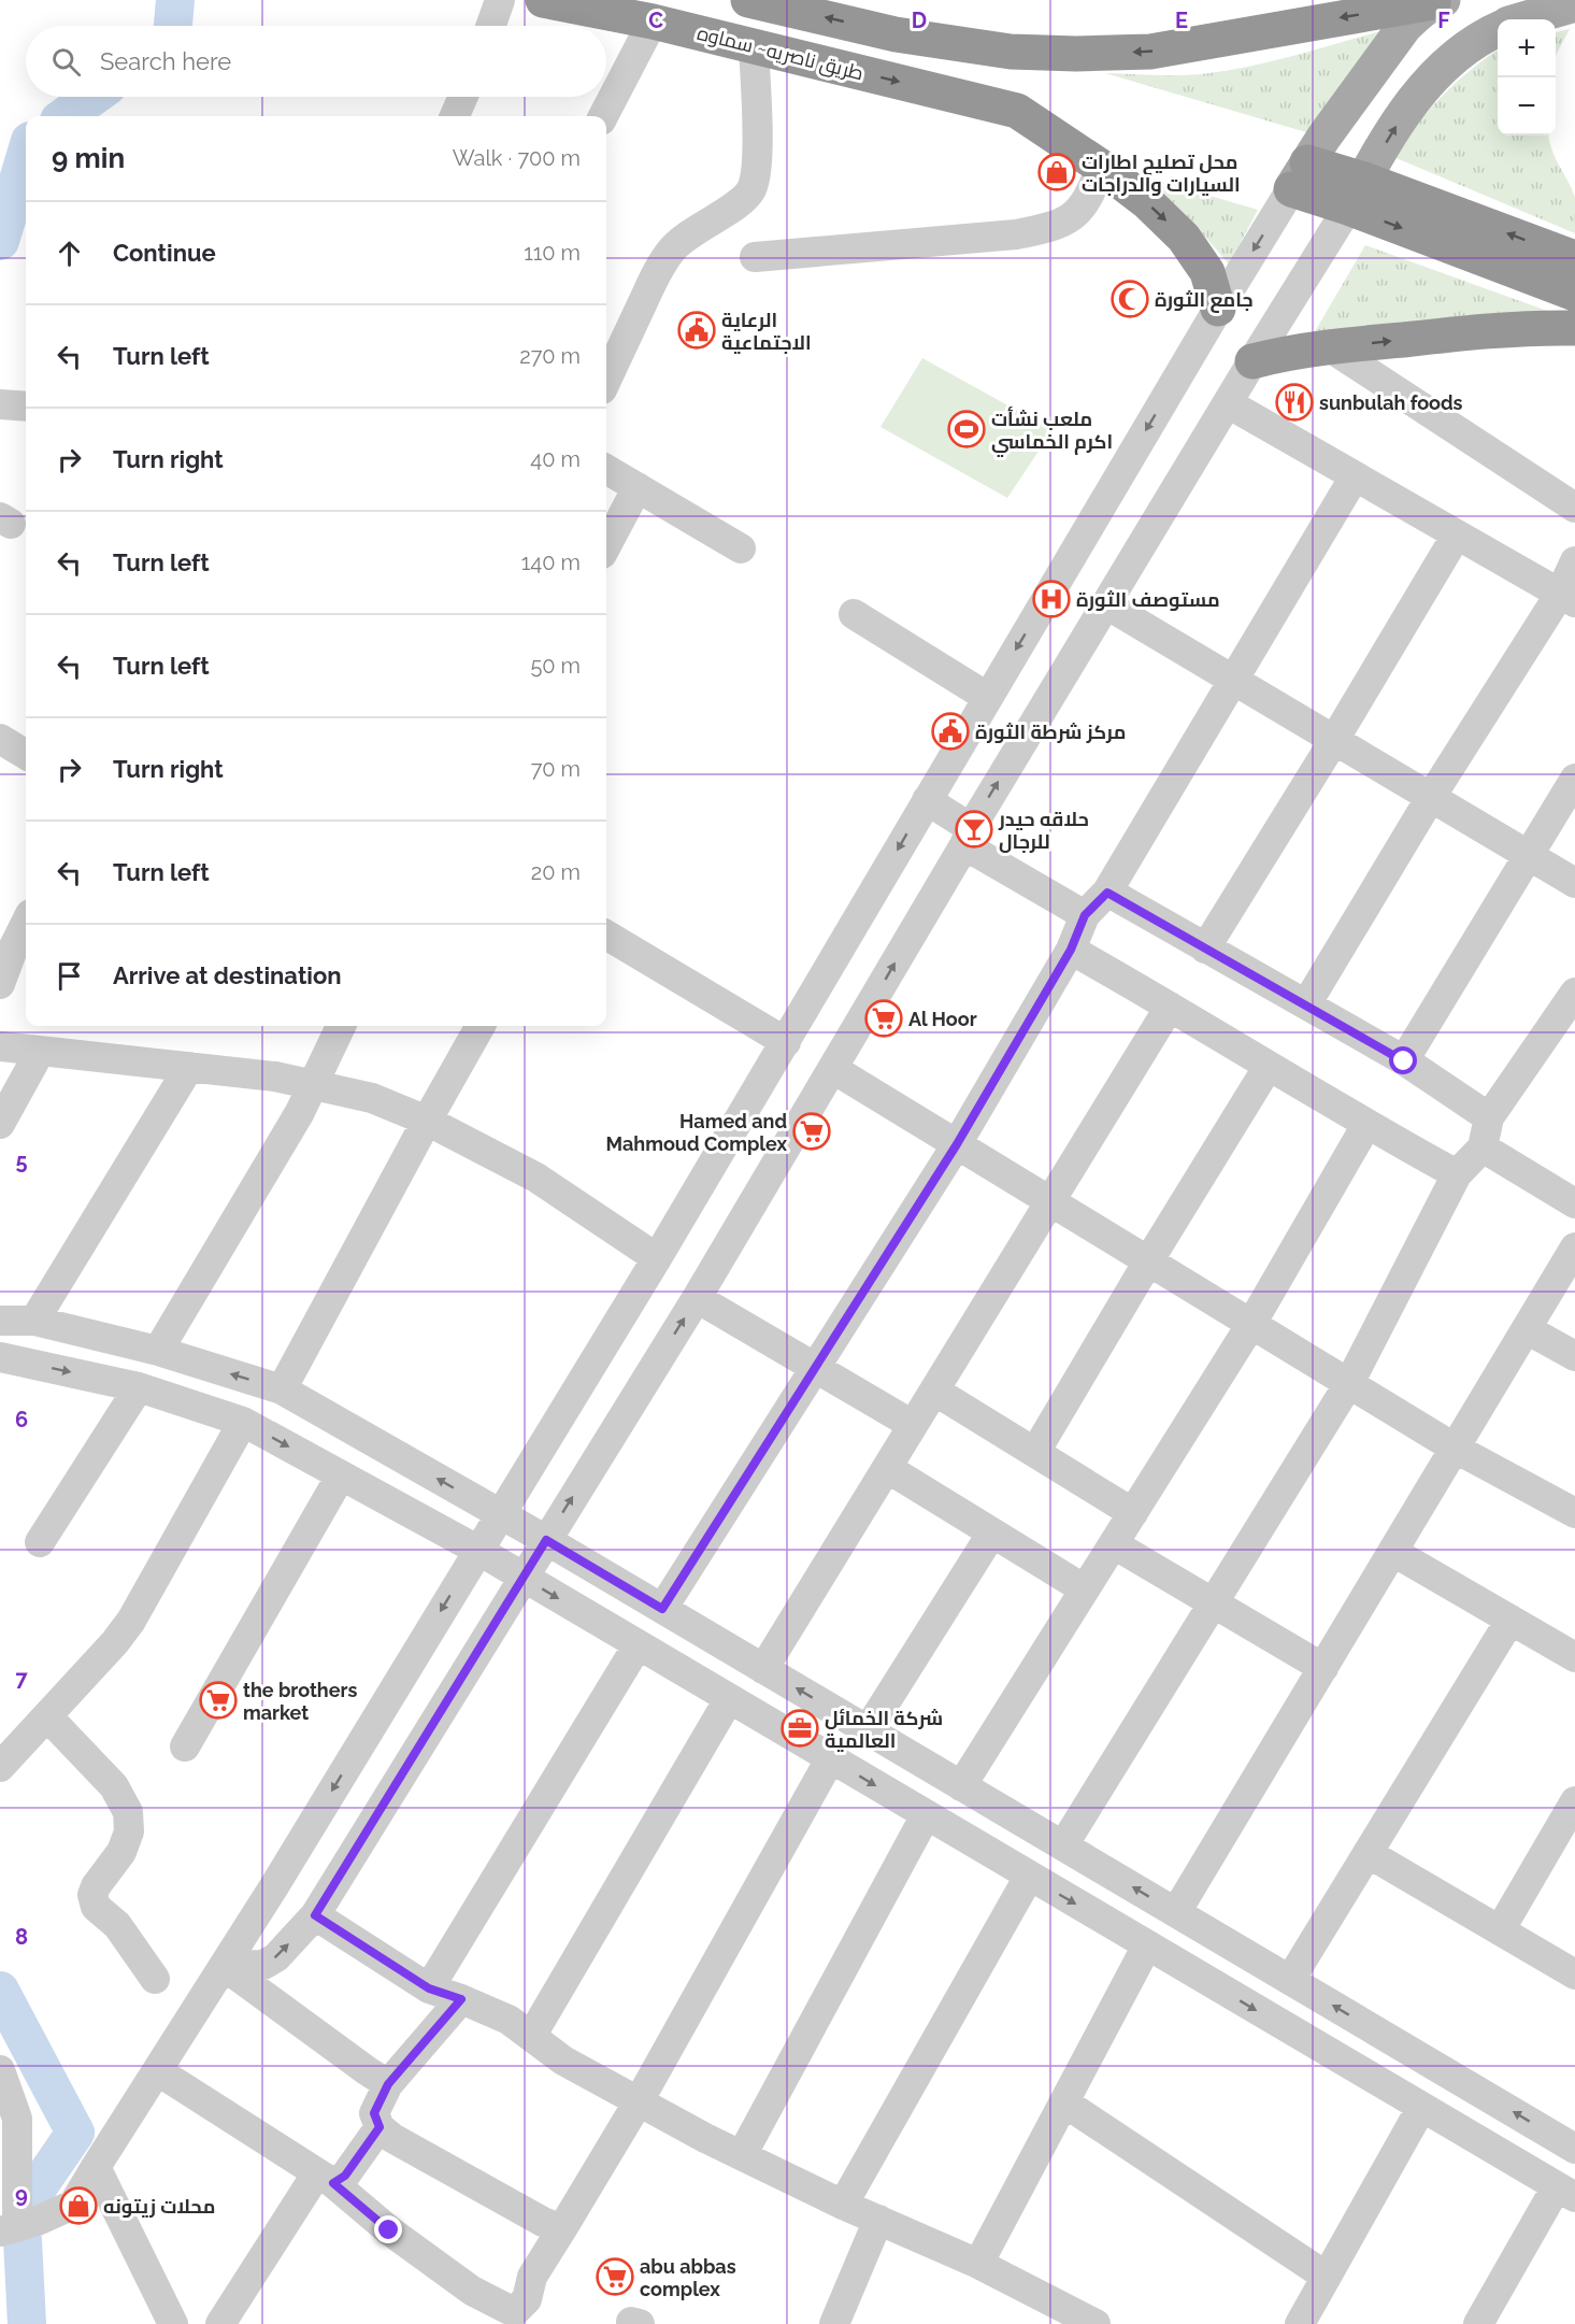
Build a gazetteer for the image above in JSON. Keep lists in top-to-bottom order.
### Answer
{
  "streets": {
    "highway": ["طريق ناصريه~ سماوه"]
  },
  "places": {
    "shop": ["محل تصليح اطارات السيارات والدراجات", "محلات زيتونه"],
    "mosque": ["جامع الثورة"],
    "public building": ["الرعاية الاجتماعية", "مركز شرطة الثورة"],
    "restaurant": ["sunbulah foods"],
    "sports": ["ملعب نشأت اكرم الخماسي"],
    "hospital": ["مستوصف الثورة"],
    "bar": ["حلاقه حيدر للرجال"],
    "supermarket": [
      "Al Hoor",
      "Hamed and Mahmoud Complex",
      "the brothers market",
      "abu abbas complex"
    ],
    "office": ["شركة الخمائل العالمية"]
  },
  "page": {
    "map_buttons": ["+", "−"],
    "search": "Search here",
    "heading": ["9 min", "Walk · 700 m"],
    "list": [
      ["Continue", "110 m"],
      ["Turn left", "270 m"],
      ["Turn right", "40 m"],
      ["Turn left", "140 m"],
      ["Turn left", "50 m"],
      ["Turn right", "70 m"],
      ["Turn left", "20 m"],
      "Arrive at destination"
    ]
  },
  "grid": {
    "columns": [
      "C",
      "D",
      "E",
      "F"
    ],
    "rows": [
      "5",
      "6",
      "7",
      "8",
      "9"
    ]
  }
}
